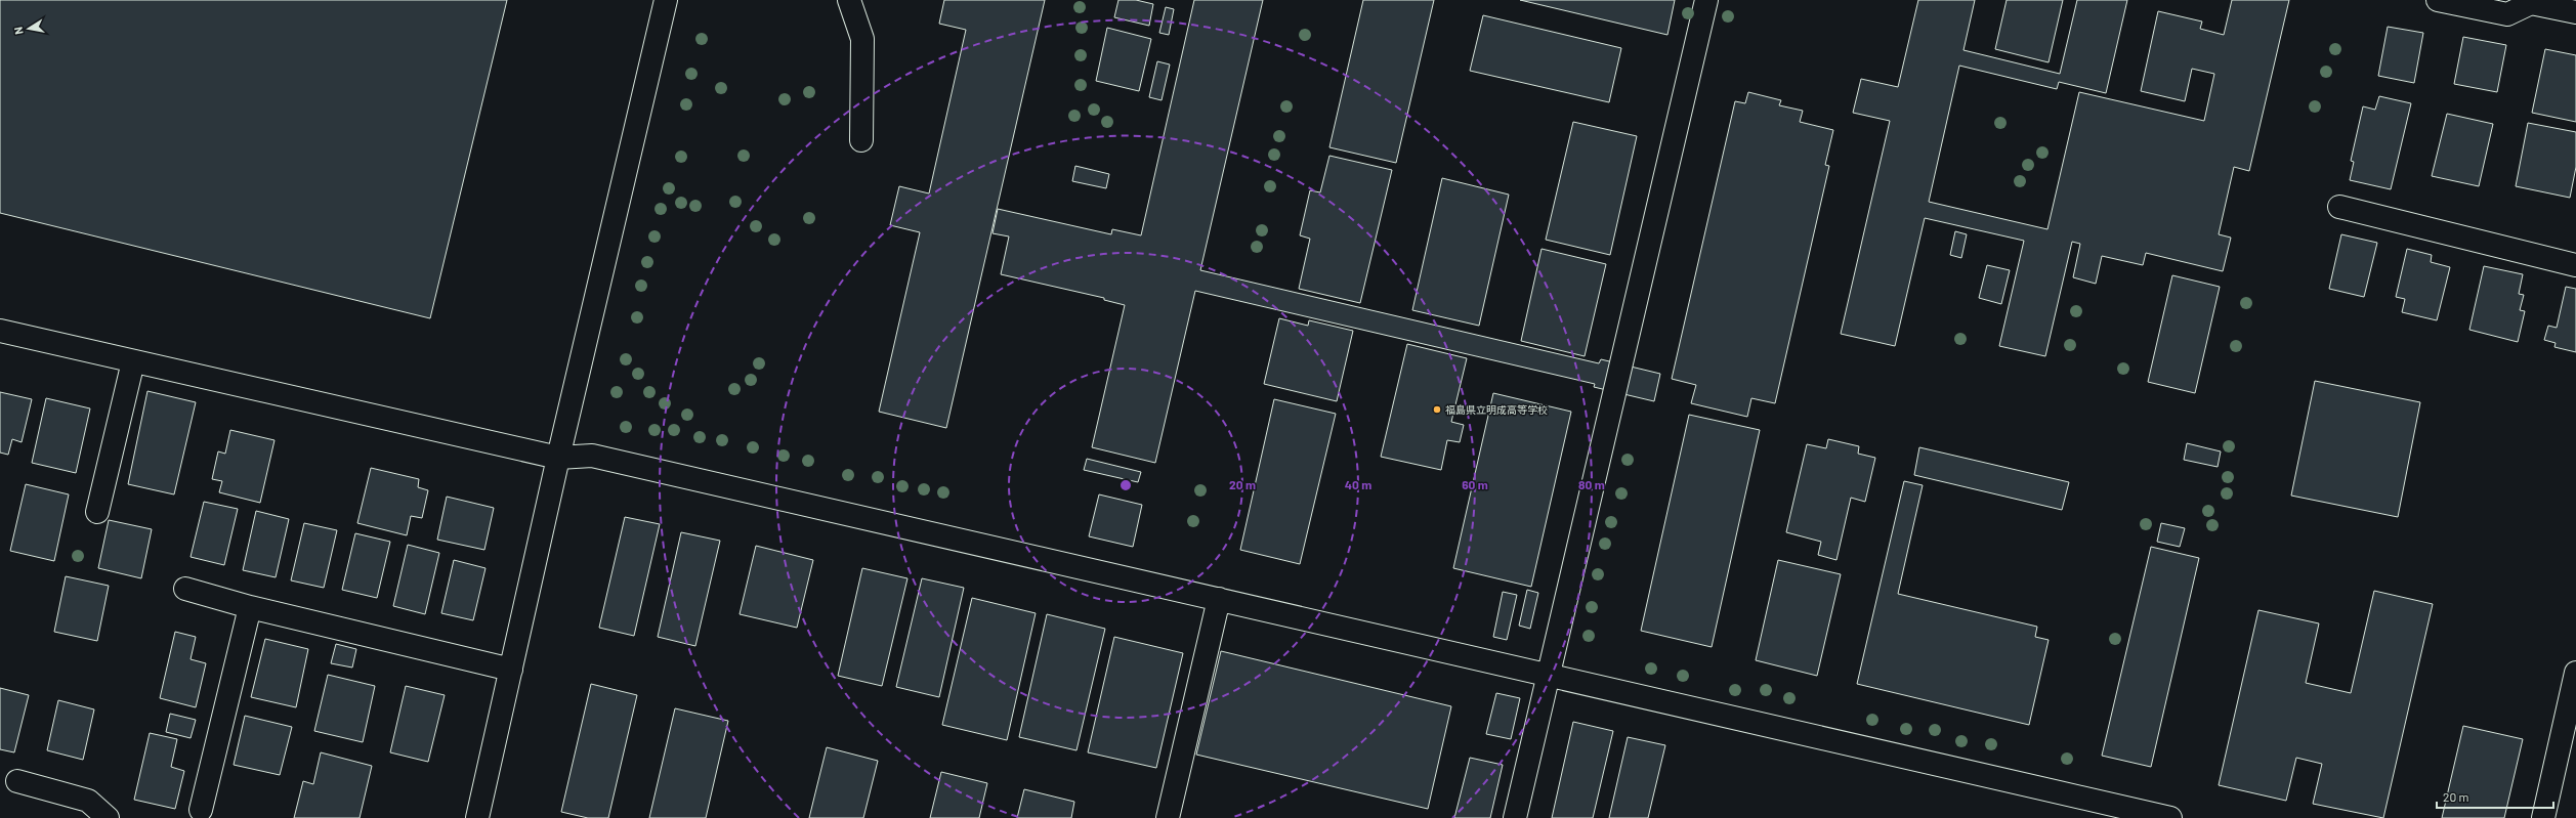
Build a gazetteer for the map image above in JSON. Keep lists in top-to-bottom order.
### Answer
{
  "places": ["福島県立明成高等学校"],
  "scale_bar": "20 m",
  "north": "left",
  "rings": [
    "20 m",
    "40 m",
    "60 m",
    "80 m"
  ]
}
